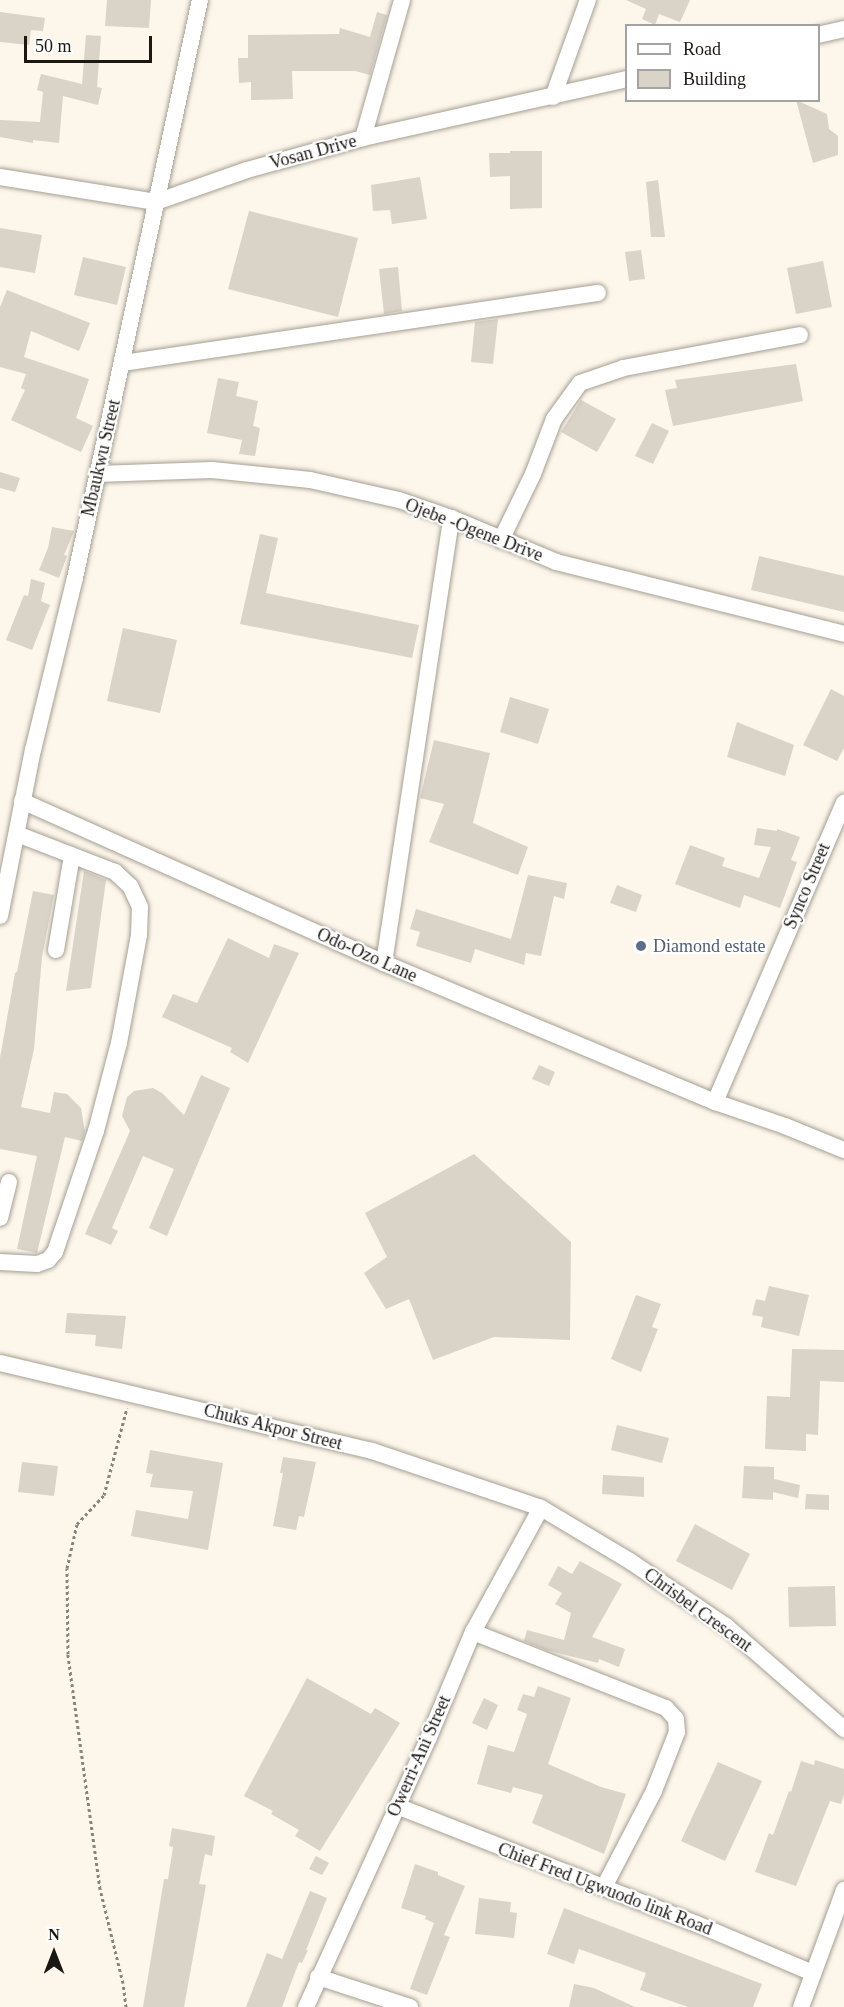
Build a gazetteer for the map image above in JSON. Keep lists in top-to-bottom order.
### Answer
{
  "streets": {
    "street": [
      "Vosan Drive",
      "Mbaukwu Street",
      "Ojebe -Ogene Drive",
      "Synco Street",
      "Odo-Ozo Lane",
      "Chuks Akpor Street",
      "Chrisbel Crescent",
      "Owerri-Ani Street",
      "Chief Fred Ugwuodo link Road"
    ]
  },
  "crossings": [
    ["Vosan Drive", "Mbaukwu Street"],
    ["Mbaukwu Street", "Ojebe -Ogene Drive"],
    ["Mbaukwu Street", "Odo-Ozo Lane"],
    ["Synco Street", "Odo-Ozo Lane"],
    ["Chuks Akpor Street", "Chrisbel Crescent"],
    ["Chuks Akpor Street", "Owerri-Ani Street"],
    ["Chrisbel Crescent", "Owerri-Ani Street"],
    ["Owerri-Ani Street", "Chief Fred Ugwuodo link Road"]
  ],
  "places": ["Diamond estate"],
  "legend": ["Road", "Building"],
  "scale_bar": "50 m",
  "north": "top"
}
